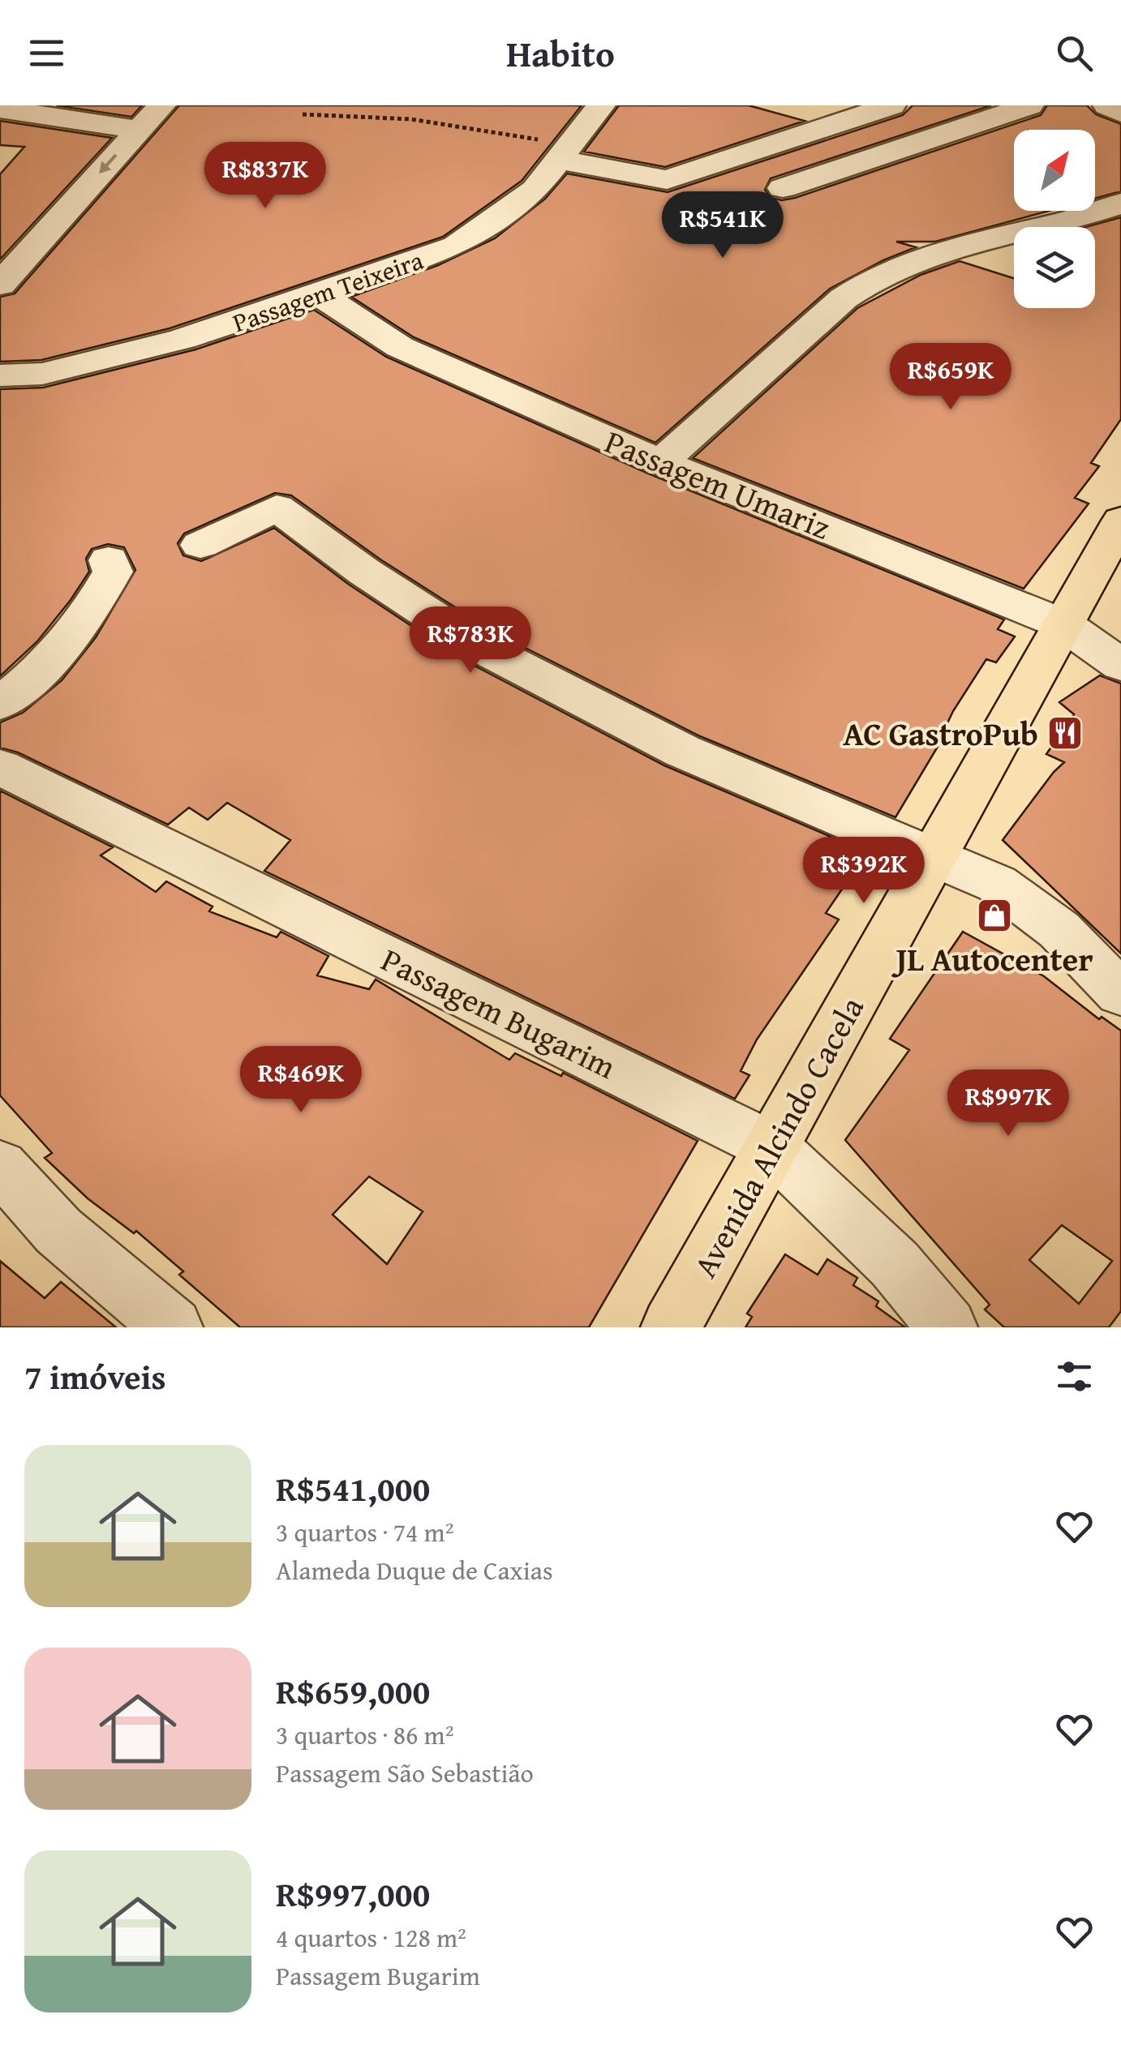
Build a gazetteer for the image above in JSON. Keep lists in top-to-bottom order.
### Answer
{
  "streets": {
    "main road": ["Avenida Alcindo Cacela"],
    "street": ["Passagem Teixeira", "Passagem Umariz", "Passagem Bugarim"]
  },
  "crossings": [
    ["Passagem Teixeira", "Passagem Umariz"],
    ["Passagem Umariz", "Avenida Alcindo Cacela"],
    ["Passagem Bugarim", "Avenida Alcindo Cacela"]
  ],
  "places": {
    "restaurant": ["AC GastroPub"],
    "shop": ["JL Autocenter"]
  },
  "north": "top right",
  "page": {
    "header": "Habito",
    "price": [
      "R$837K",
      "R$541K",
      "R$659K",
      "R$783K",
      "R$392K",
      "R$469K",
      "R$997K"
    ],
    "heading": "7 imóveis",
    "list": [
      {
        "name": "R$541,000",
        "note": "3 quartos · 74 m² · Alameda Duque de Caxias"
      },
      {
        "name": "R$659,000",
        "note": "3 quartos · 86 m² · Passagem São Sebastião"
      },
      {
        "name": "R$997,000",
        "note": "4 quartos · 128 m² · Passagem Bugarim"
      }
    ]
  }
}
